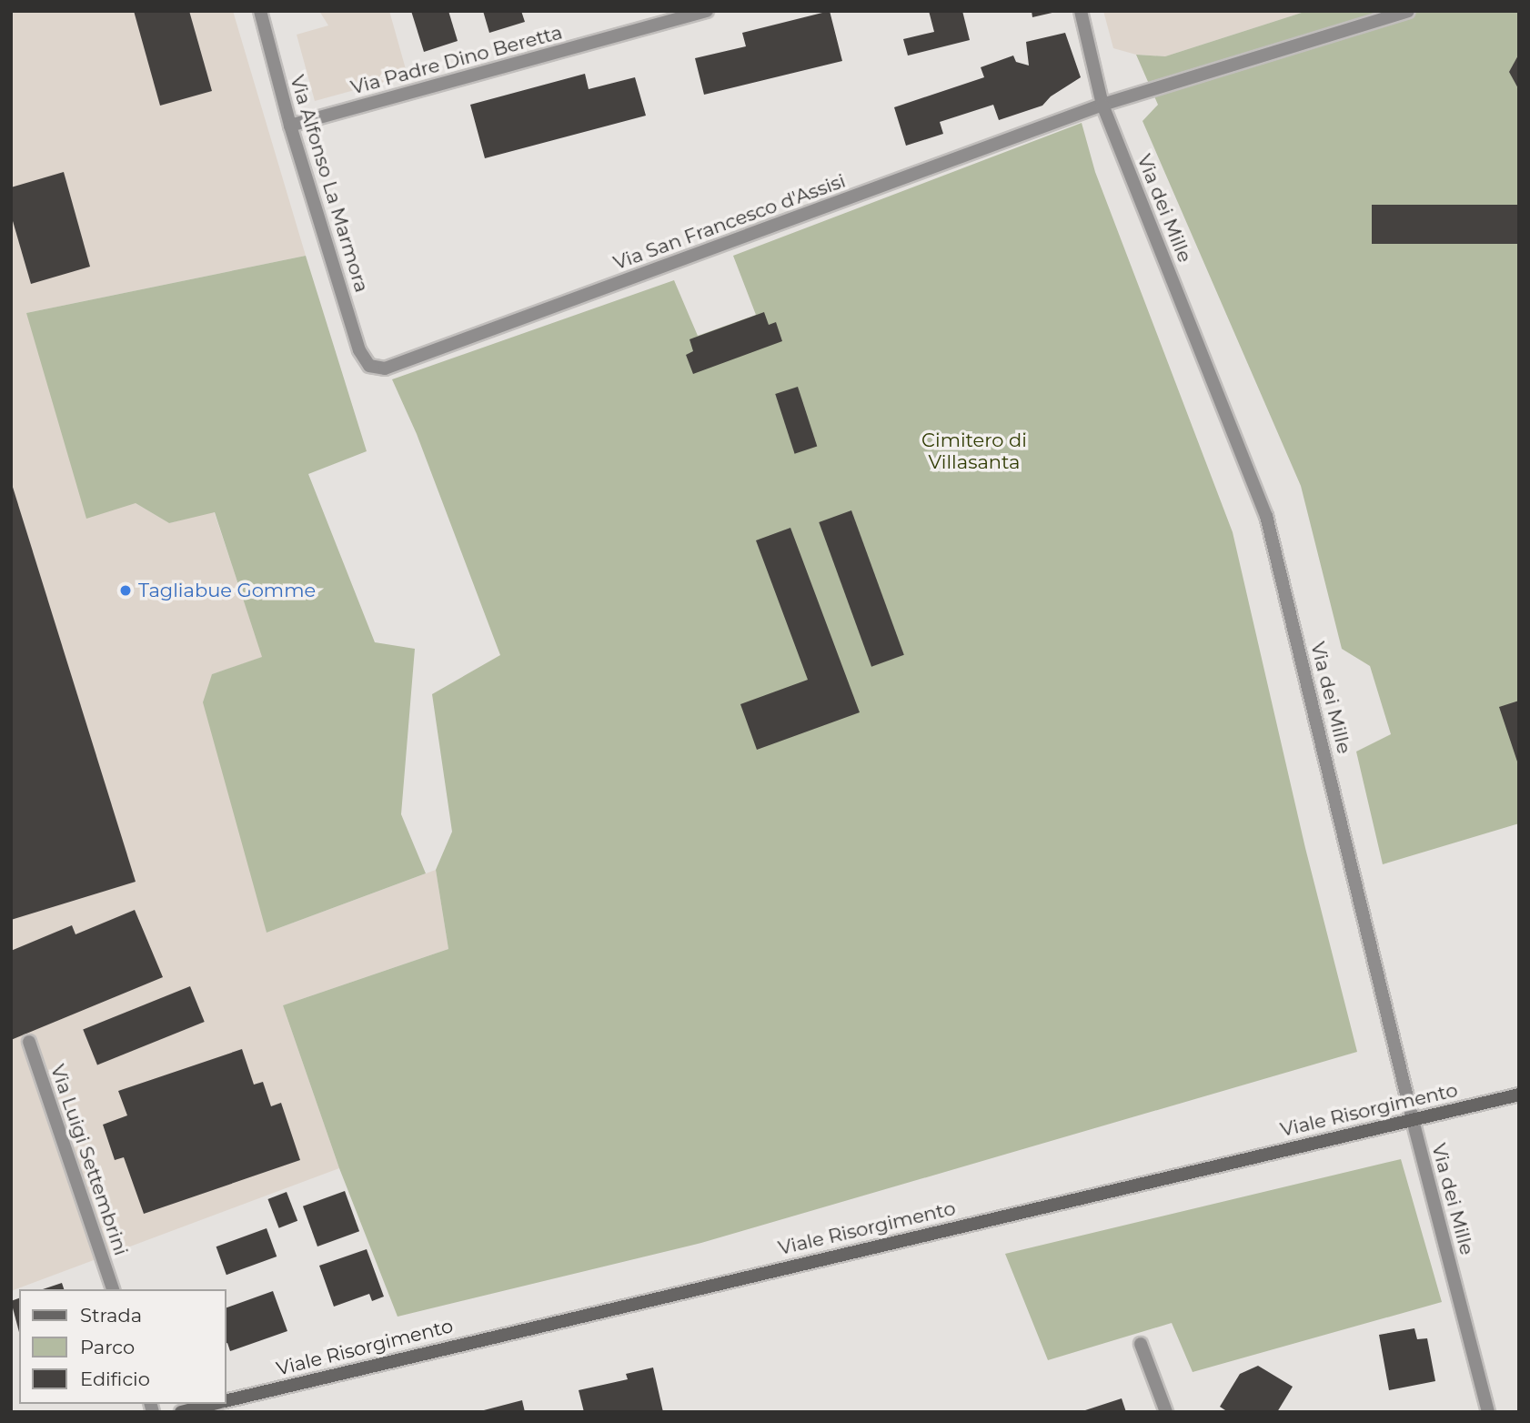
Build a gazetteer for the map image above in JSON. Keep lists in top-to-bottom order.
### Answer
{
  "streets": {
    "street": [
      "Via Padre Dino Beretta",
      "Via Alfonso La Marmora",
      "Via dei Mille",
      "Via San Francesco d'Assisi",
      "Viale Risorgimento",
      "Via Luigi Settembrini"
    ]
  },
  "crossings": [
    ["Via Padre Dino Beretta", "Via Alfonso La Marmora"],
    ["Via Alfonso La Marmora", "Via San Francesco d'Assisi"],
    ["Via dei Mille", "Via San Francesco d'Assisi"],
    ["Via dei Mille", "Viale Risorgimento"]
  ],
  "parks": ["Cimitero di Villasanta"],
  "places": ["Tagliabue Gomme"],
  "legend": ["Strada", "Parco", "Edificio"]
}
